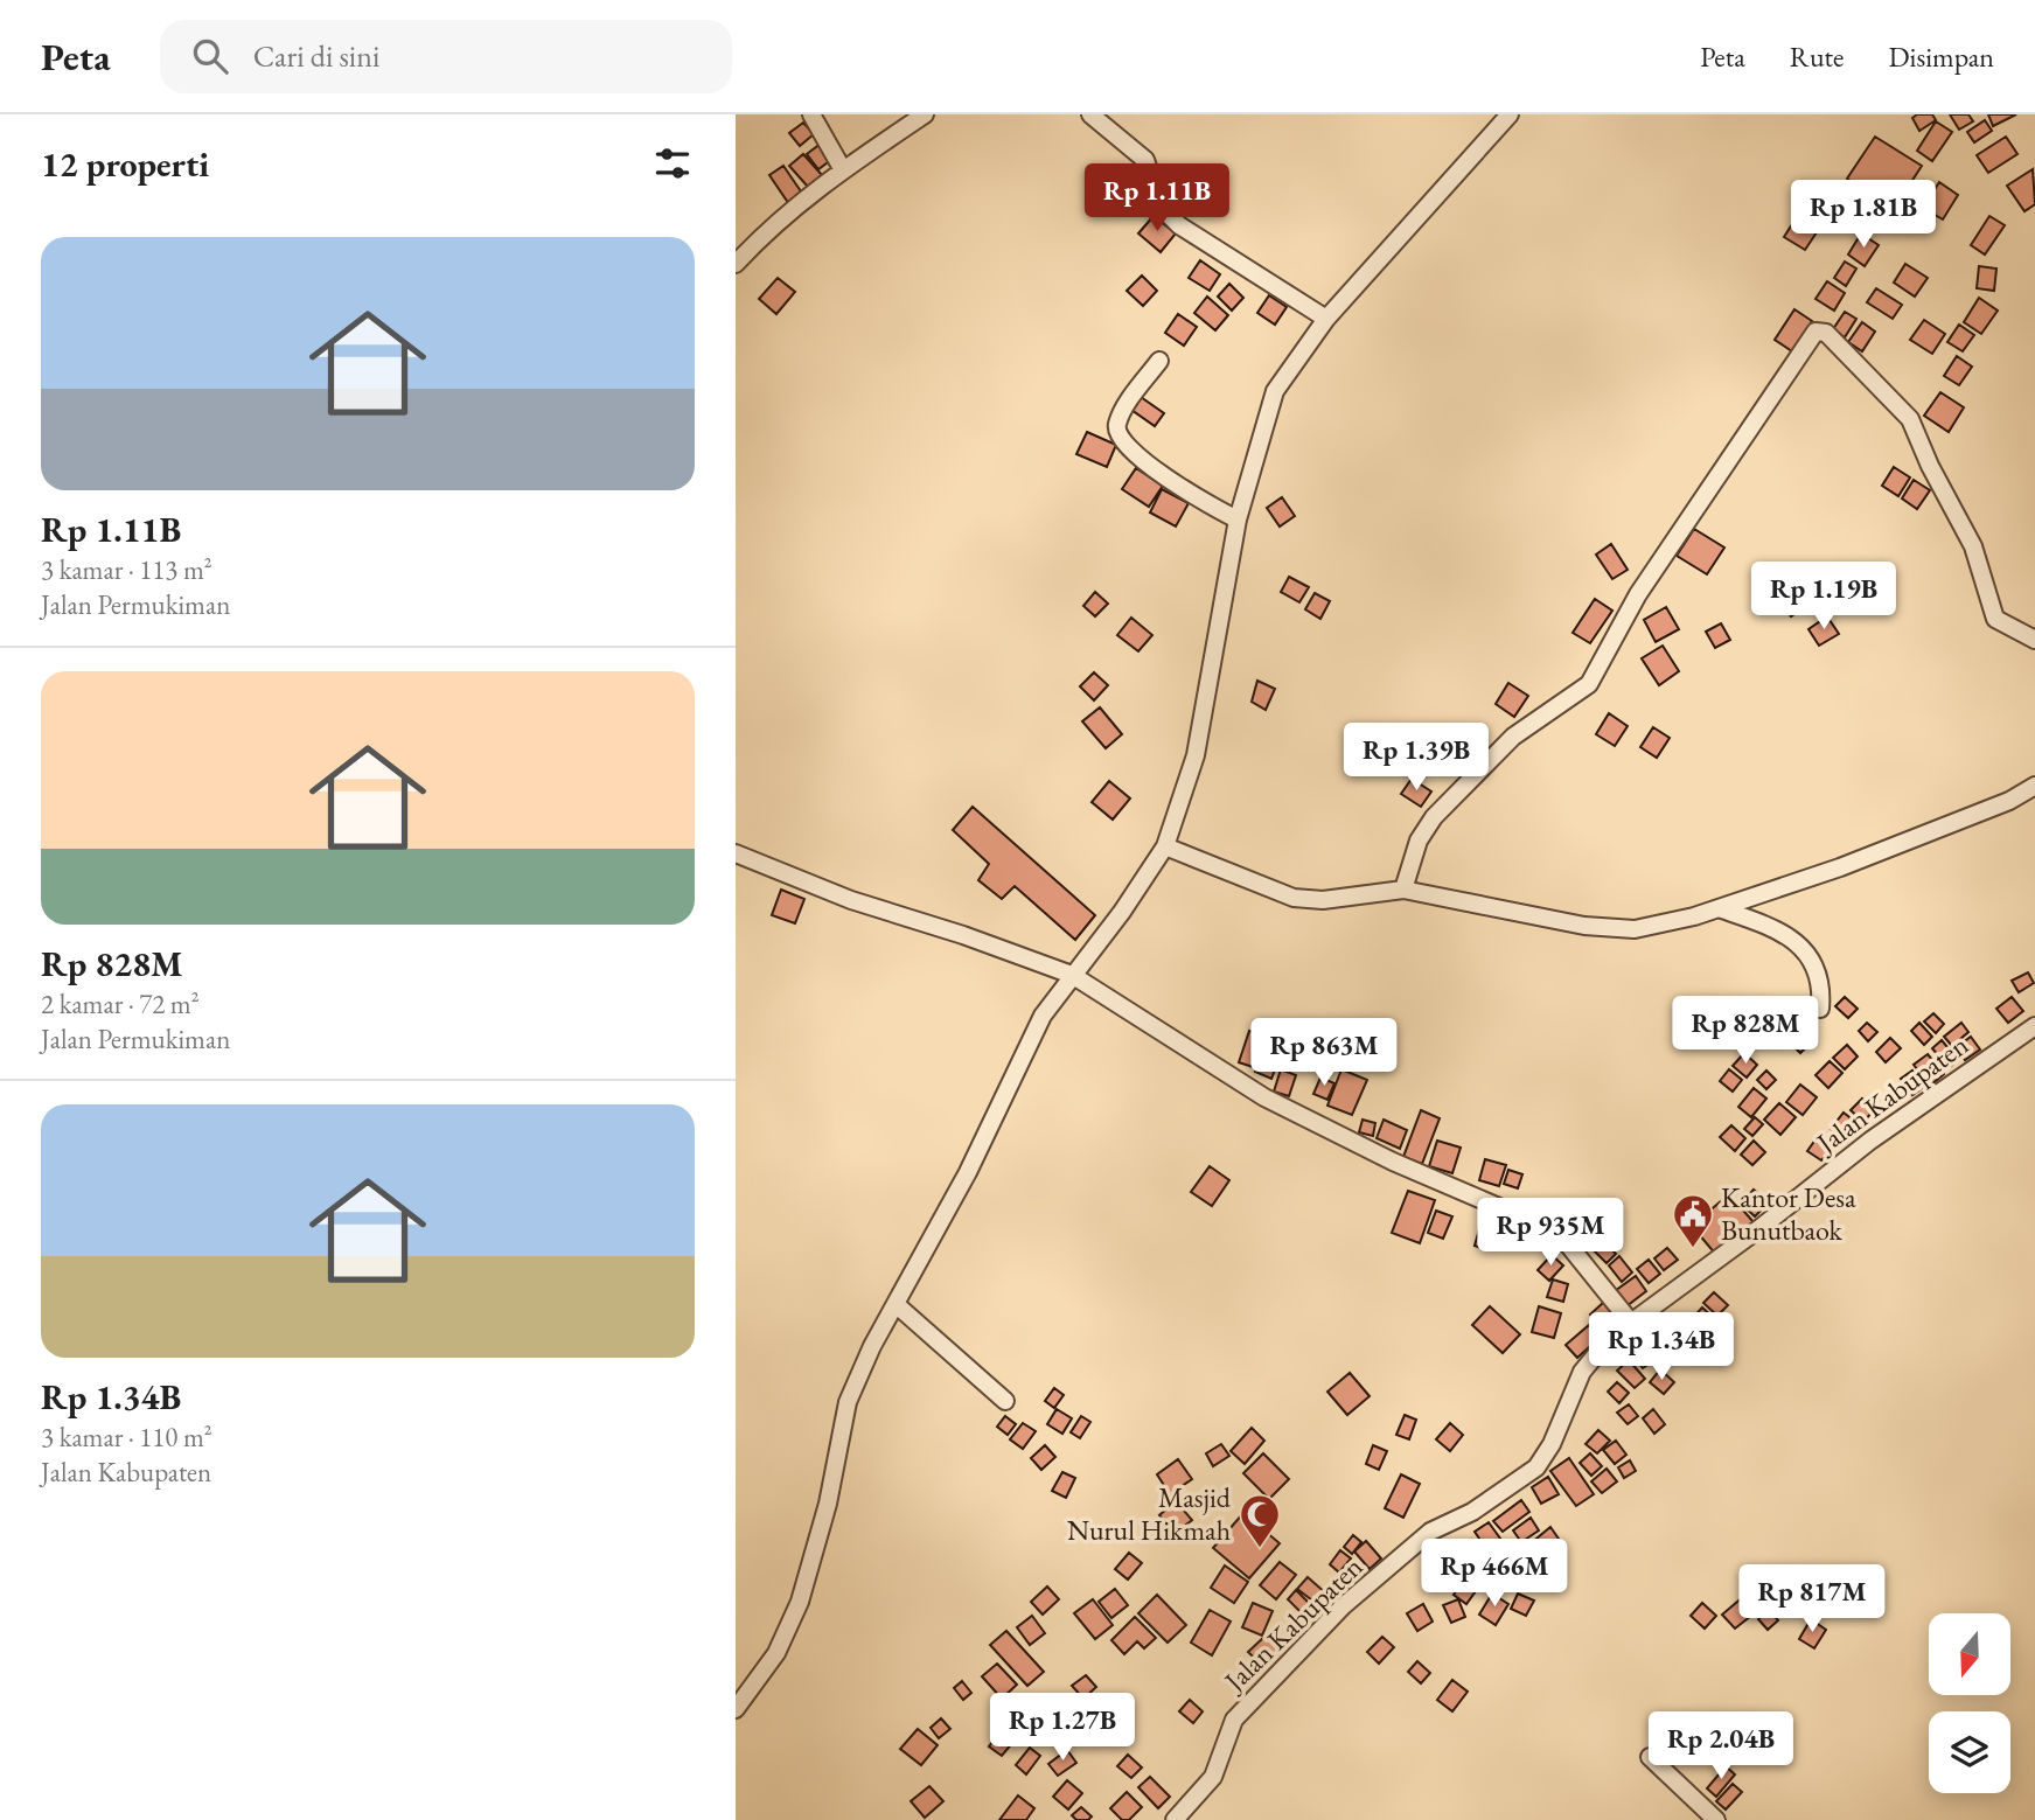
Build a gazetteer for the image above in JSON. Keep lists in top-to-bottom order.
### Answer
{
  "streets": {
    "street": ["Jalan Kabupaten"]
  },
  "places": {
    "public building": ["Kantor Desa Bunutbaok"],
    "mosque": ["Masjid Nurul Hikmah"]
  },
  "north": "bottom",
  "page": {
    "header": "Peta",
    "search": "Cari di sini",
    "nav": ["Peta", "Rute", "Disimpan"],
    "heading": "12 properti",
    "price": [
      "Rp 1.11B",
      "Rp 1.81B",
      "Rp 1.19B",
      "Rp 1.39B",
      "Rp 828M",
      "Rp 863M",
      "Rp 935M",
      "Rp 1.34B",
      "Rp 466M",
      "Rp 817M",
      "Rp 1.27B",
      "Rp 2.04B"
    ],
    "list": [
      {
        "name": "Rp 1.11B",
        "note": "3 kamar · 113 m² · Jalan Permukiman"
      },
      {
        "name": "Rp 828M",
        "note": "2 kamar · 72 m² · Jalan Permukiman"
      },
      {
        "name": "Rp 1.34B",
        "note": "3 kamar · 110 m² · Jalan Kabupaten"
      }
    ]
  }
}
